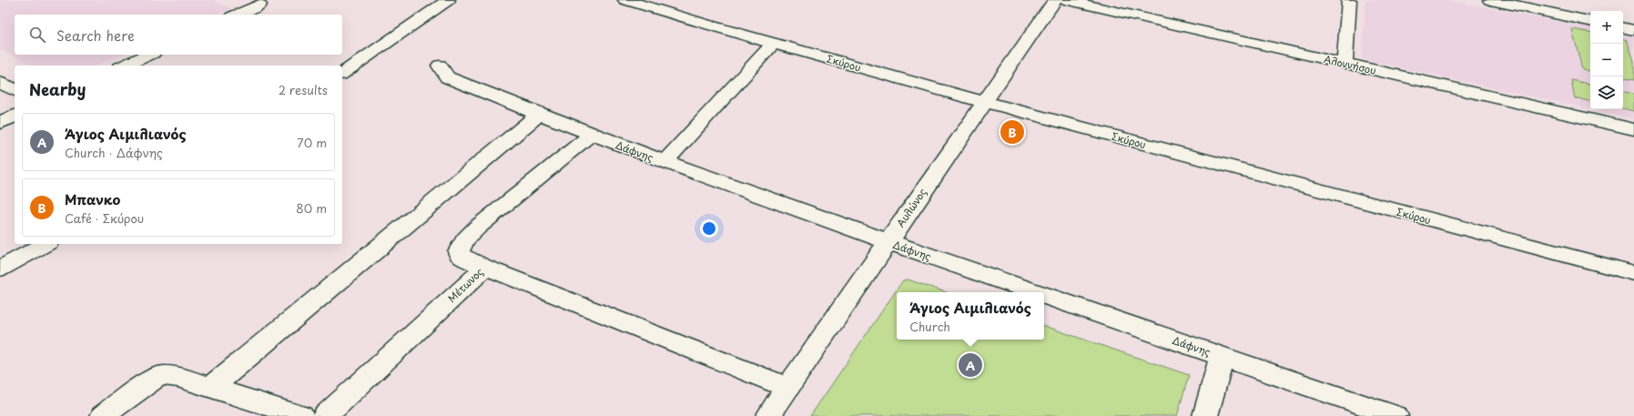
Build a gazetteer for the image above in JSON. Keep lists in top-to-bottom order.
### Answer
{
  "streets": {
    "street": [
      "Σκύρου",
      "Αλοννήσου",
      "Δάφνης",
      "Αυλώνος",
      "Μέτωνος"
    ]
  },
  "crossings": [
    ["Σκύρου", "Αυλώνος"],
    ["Δάφνης", "Αυλώνος"],
    ["Δάφνης", "Μέτωνος"]
  ],
  "page": {
    "map_buttons": ["+", "−"],
    "search": "Search here",
    "heading": ["Nearby", "2 results"],
    "list": [
      {
        "mark": "A",
        "name": "Άγιος Αιμιλιανός",
        "note": "Church · Δάφνης",
        "value": "70 m"
      },
      {
        "mark": "B",
        "name": "Μπανκο",
        "note": "Café · Σκύρου",
        "value": "80 m"
      }
    ],
    "pins": ["B", "A"],
    "popup": ["Άγιος Αιμιλιανός", "Church"]
  }
}
